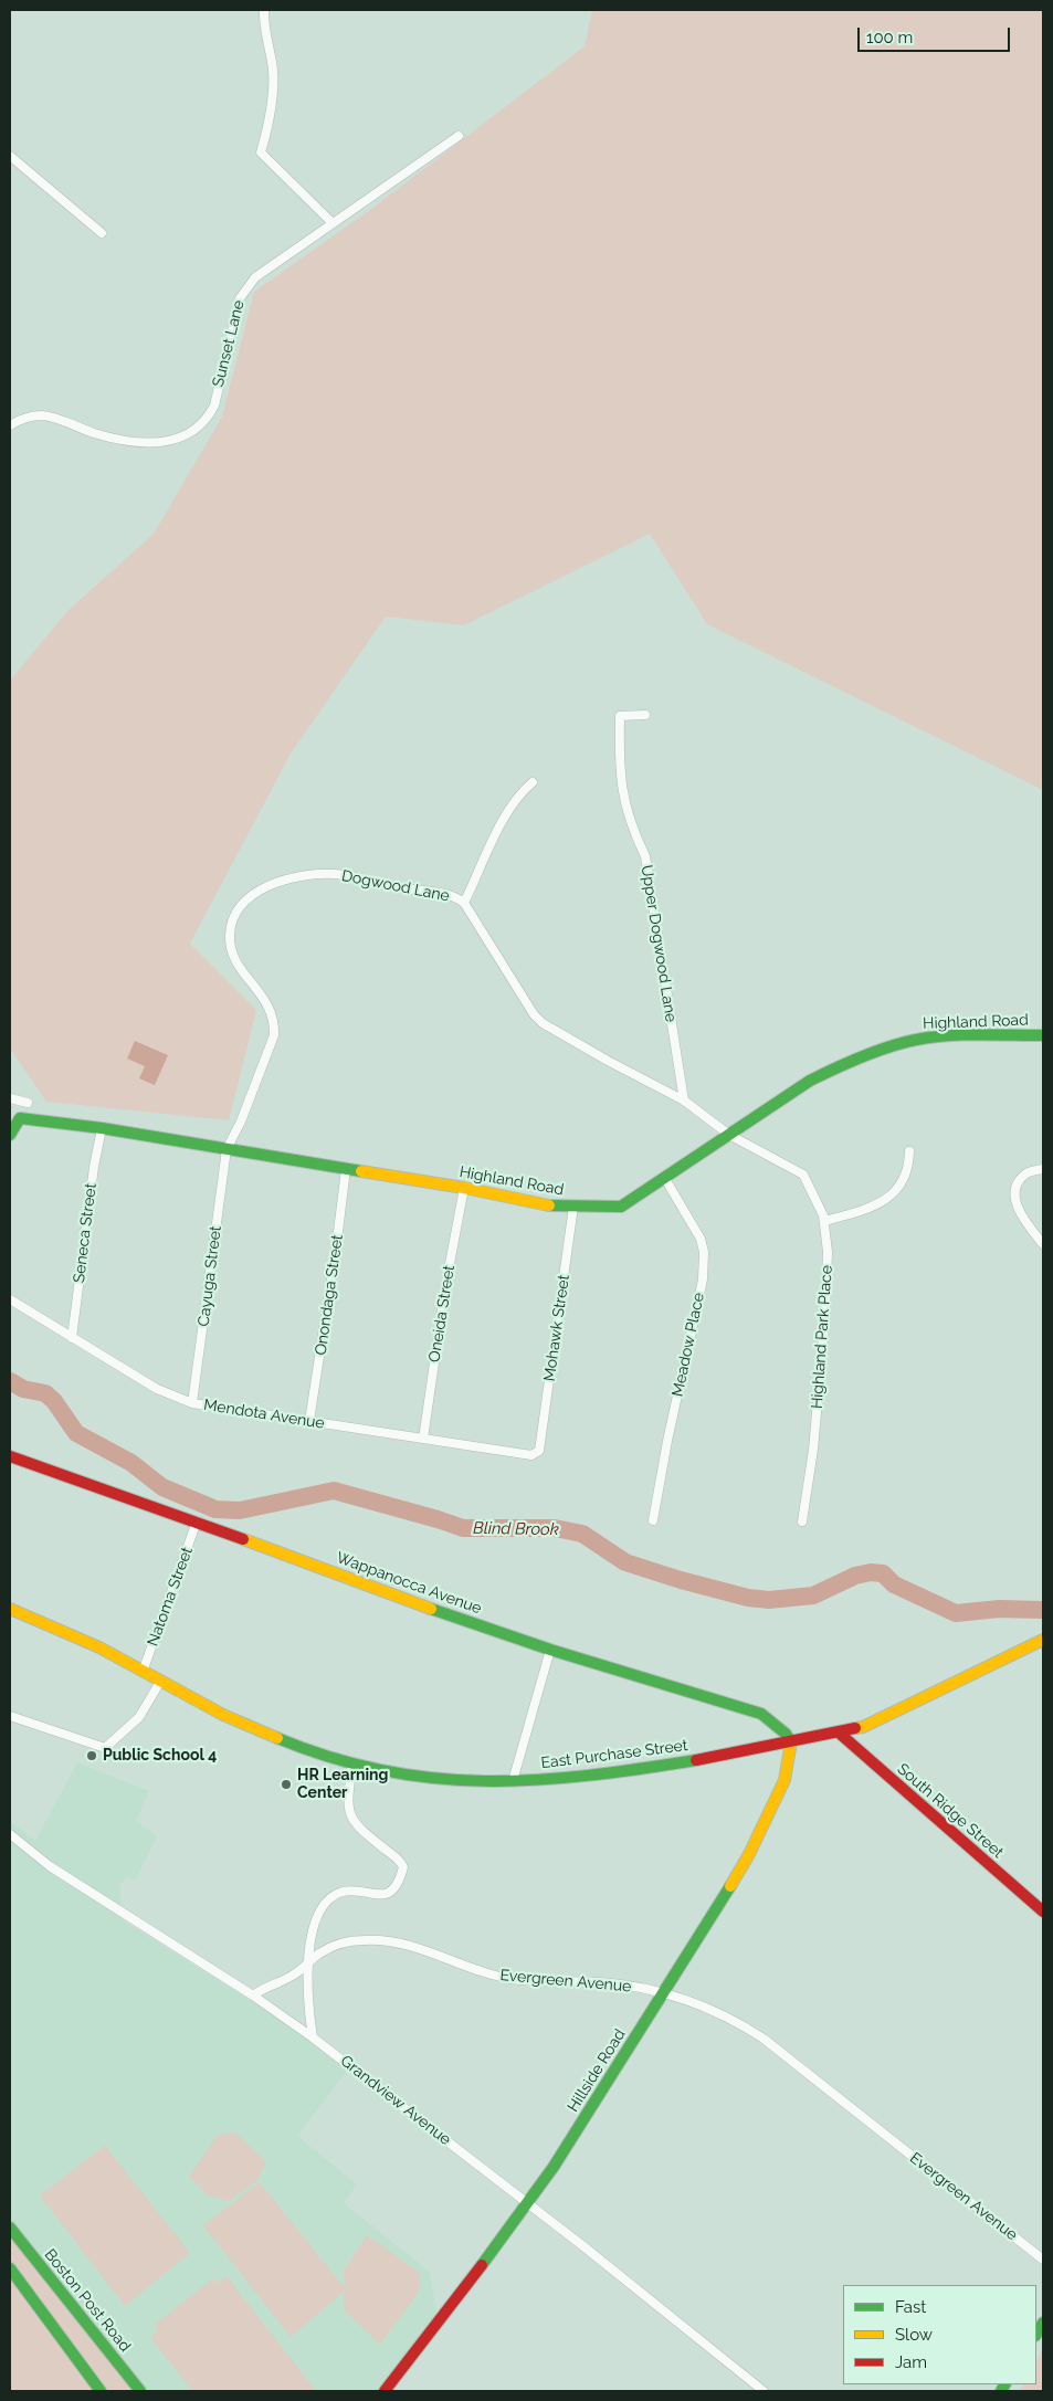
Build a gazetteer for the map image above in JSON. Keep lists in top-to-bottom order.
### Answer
{
  "streets": {
    "street": [
      "Sunset Lane",
      "Dogwood Lane",
      "Upper Dogwood Lane",
      "Highland Road",
      "Seneca Street",
      "Cayuga Street",
      "Onondaga Street",
      "Oneida Street",
      "Mohawk Street",
      "Highland Park Place",
      "Meadow Place",
      "Mendota Avenue",
      "Wappanocca Avenue",
      "Natoma Street",
      "East Purchase Street",
      "South Ridge Street",
      "Evergreen Avenue",
      "Hillside Road",
      "Grandview Avenue",
      "Boston Post Road"
    ]
  },
  "crossings": [
    ["Dogwood Lane", "Upper Dogwood Lane"],
    ["Dogwood Lane", "Highland Road"],
    ["Dogwood Lane", "Cayuga Street"],
    ["Dogwood Lane", "Highland Park Place"],
    ["Highland Road", "Seneca Street"],
    ["Highland Road", "Cayuga Street"],
    ["Highland Road", "Onondaga Street"],
    ["Highland Road", "Oneida Street"],
    ["Highland Road", "Mohawk Street"],
    ["Highland Road", "Highland Park Place"],
    ["Highland Road", "Meadow Place"],
    ["Seneca Street", "Mendota Avenue"],
    ["Cayuga Street", "Mendota Avenue"],
    ["Onondaga Street", "Mendota Avenue"],
    ["Oneida Street", "Mendota Avenue"],
    ["Mohawk Street", "Mendota Avenue"],
    ["Wappanocca Avenue", "Natoma Street"],
    ["Wappanocca Avenue", "East Purchase Street"],
    ["Wappanocca Avenue", "Hillside Road"],
    ["Natoma Street", "East Purchase Street"],
    ["East Purchase Street", "South Ridge Street"],
    ["East Purchase Street", "Hillside Road"],
    ["Evergreen Avenue", "Hillside Road"],
    ["Evergreen Avenue", "Grandview Avenue"],
    ["Hillside Road", "Grandview Avenue"]
  ],
  "water": ["Blind Brook"],
  "places": ["Public School 4", "HR Learning Center"],
  "legend": ["Fast", "Slow", "Jam"],
  "scale_bar": "100 m"
}
